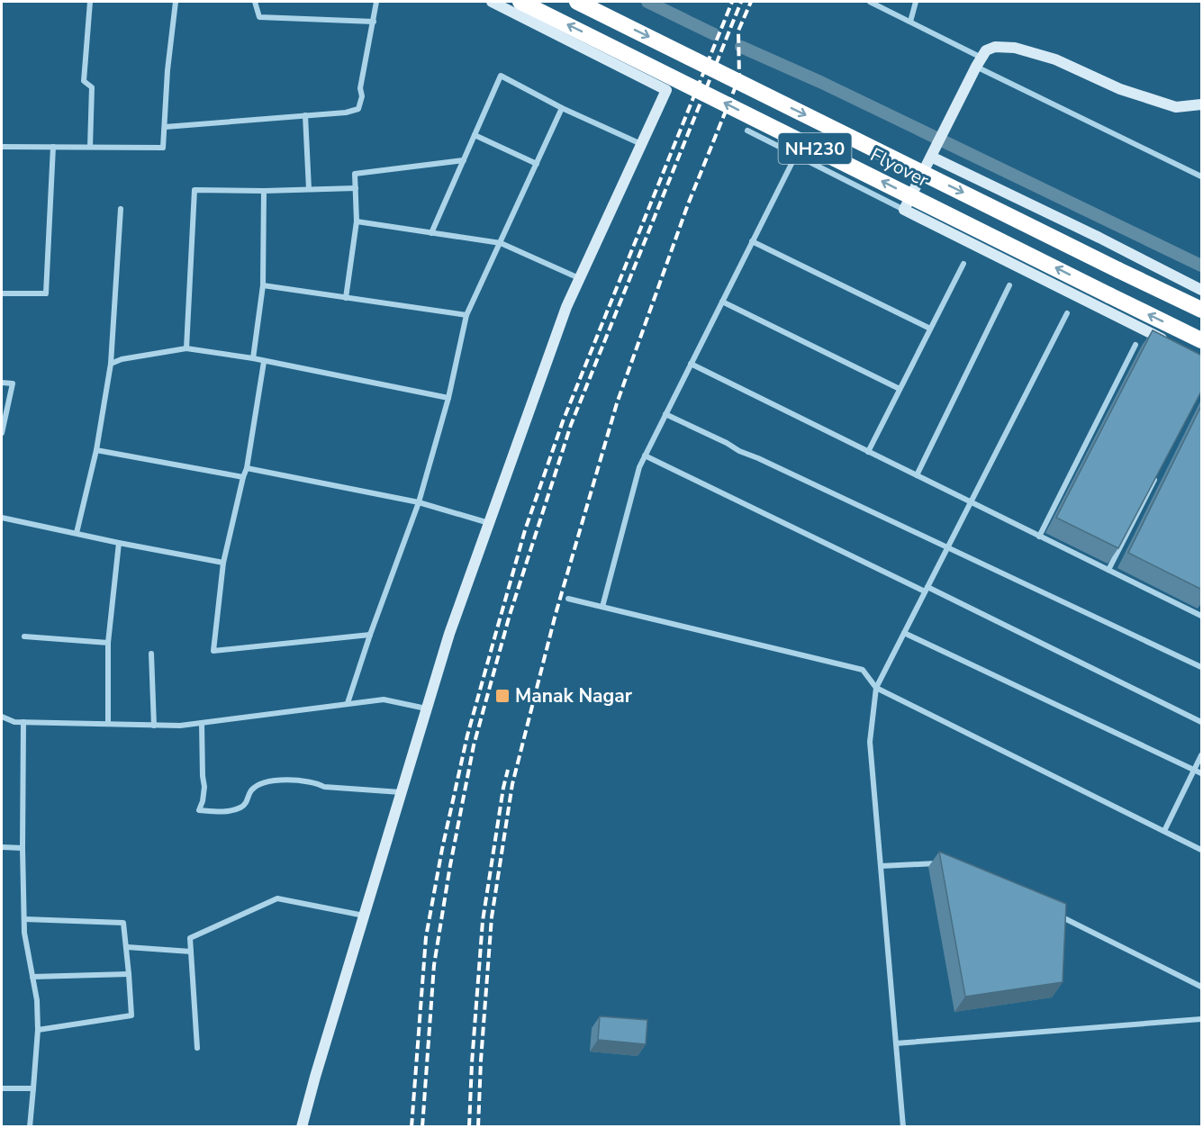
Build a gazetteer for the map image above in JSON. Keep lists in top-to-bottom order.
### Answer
{
  "streets": {
    "highway": ["NH230", "Flyover"]
  },
  "places": {
    "transit": ["Manak Nagar"]
  }
}
